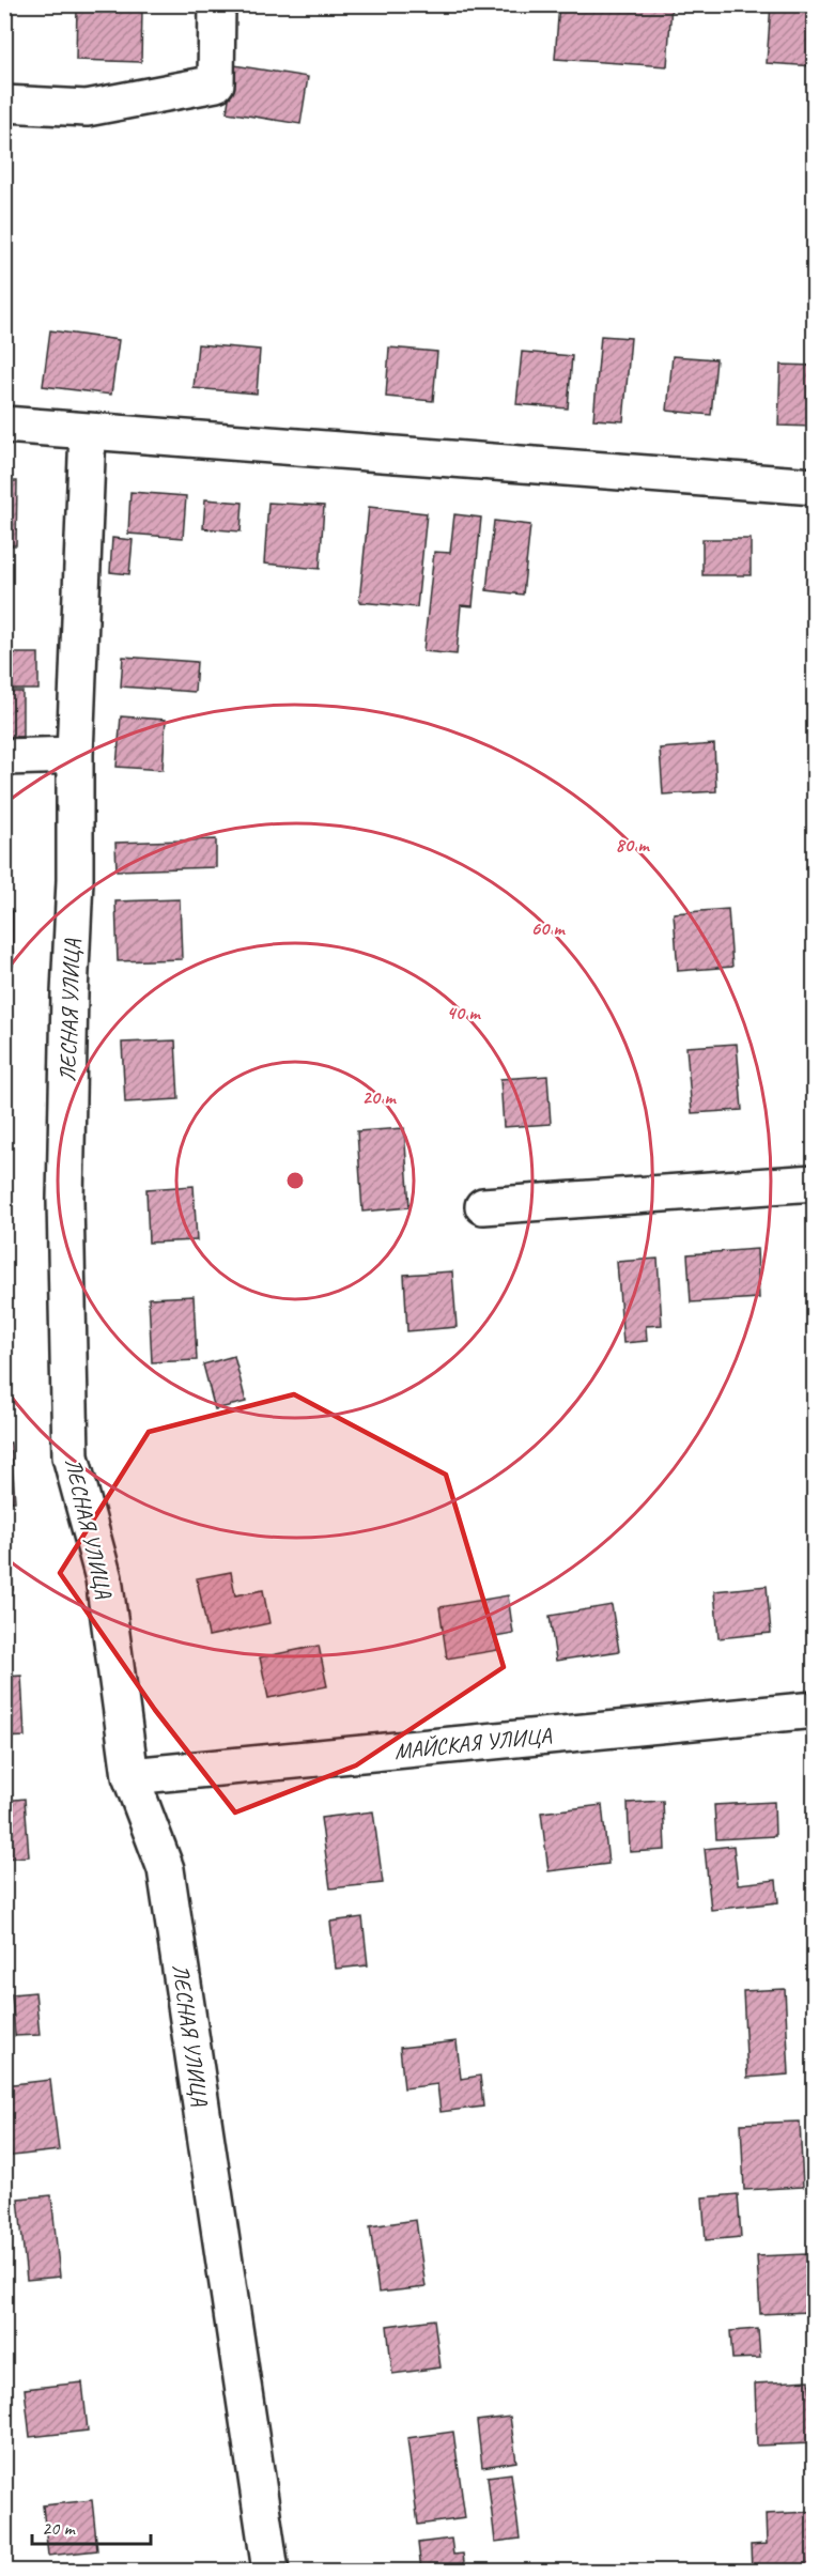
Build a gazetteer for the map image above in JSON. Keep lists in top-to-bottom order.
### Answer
{
  "streets": {
    "street": ["ЛЕСНАЯ УЛИЦА", "МАЙСКАЯ УЛИЦА"]
  },
  "crossings": [
    ["ЛЕСНАЯ УЛИЦА", "МАЙСКАЯ УЛИЦА"]
  ],
  "scale_bar": "20 m",
  "rings": [
    "80 m",
    "60 m",
    "40 m",
    "20 m"
  ]
}
